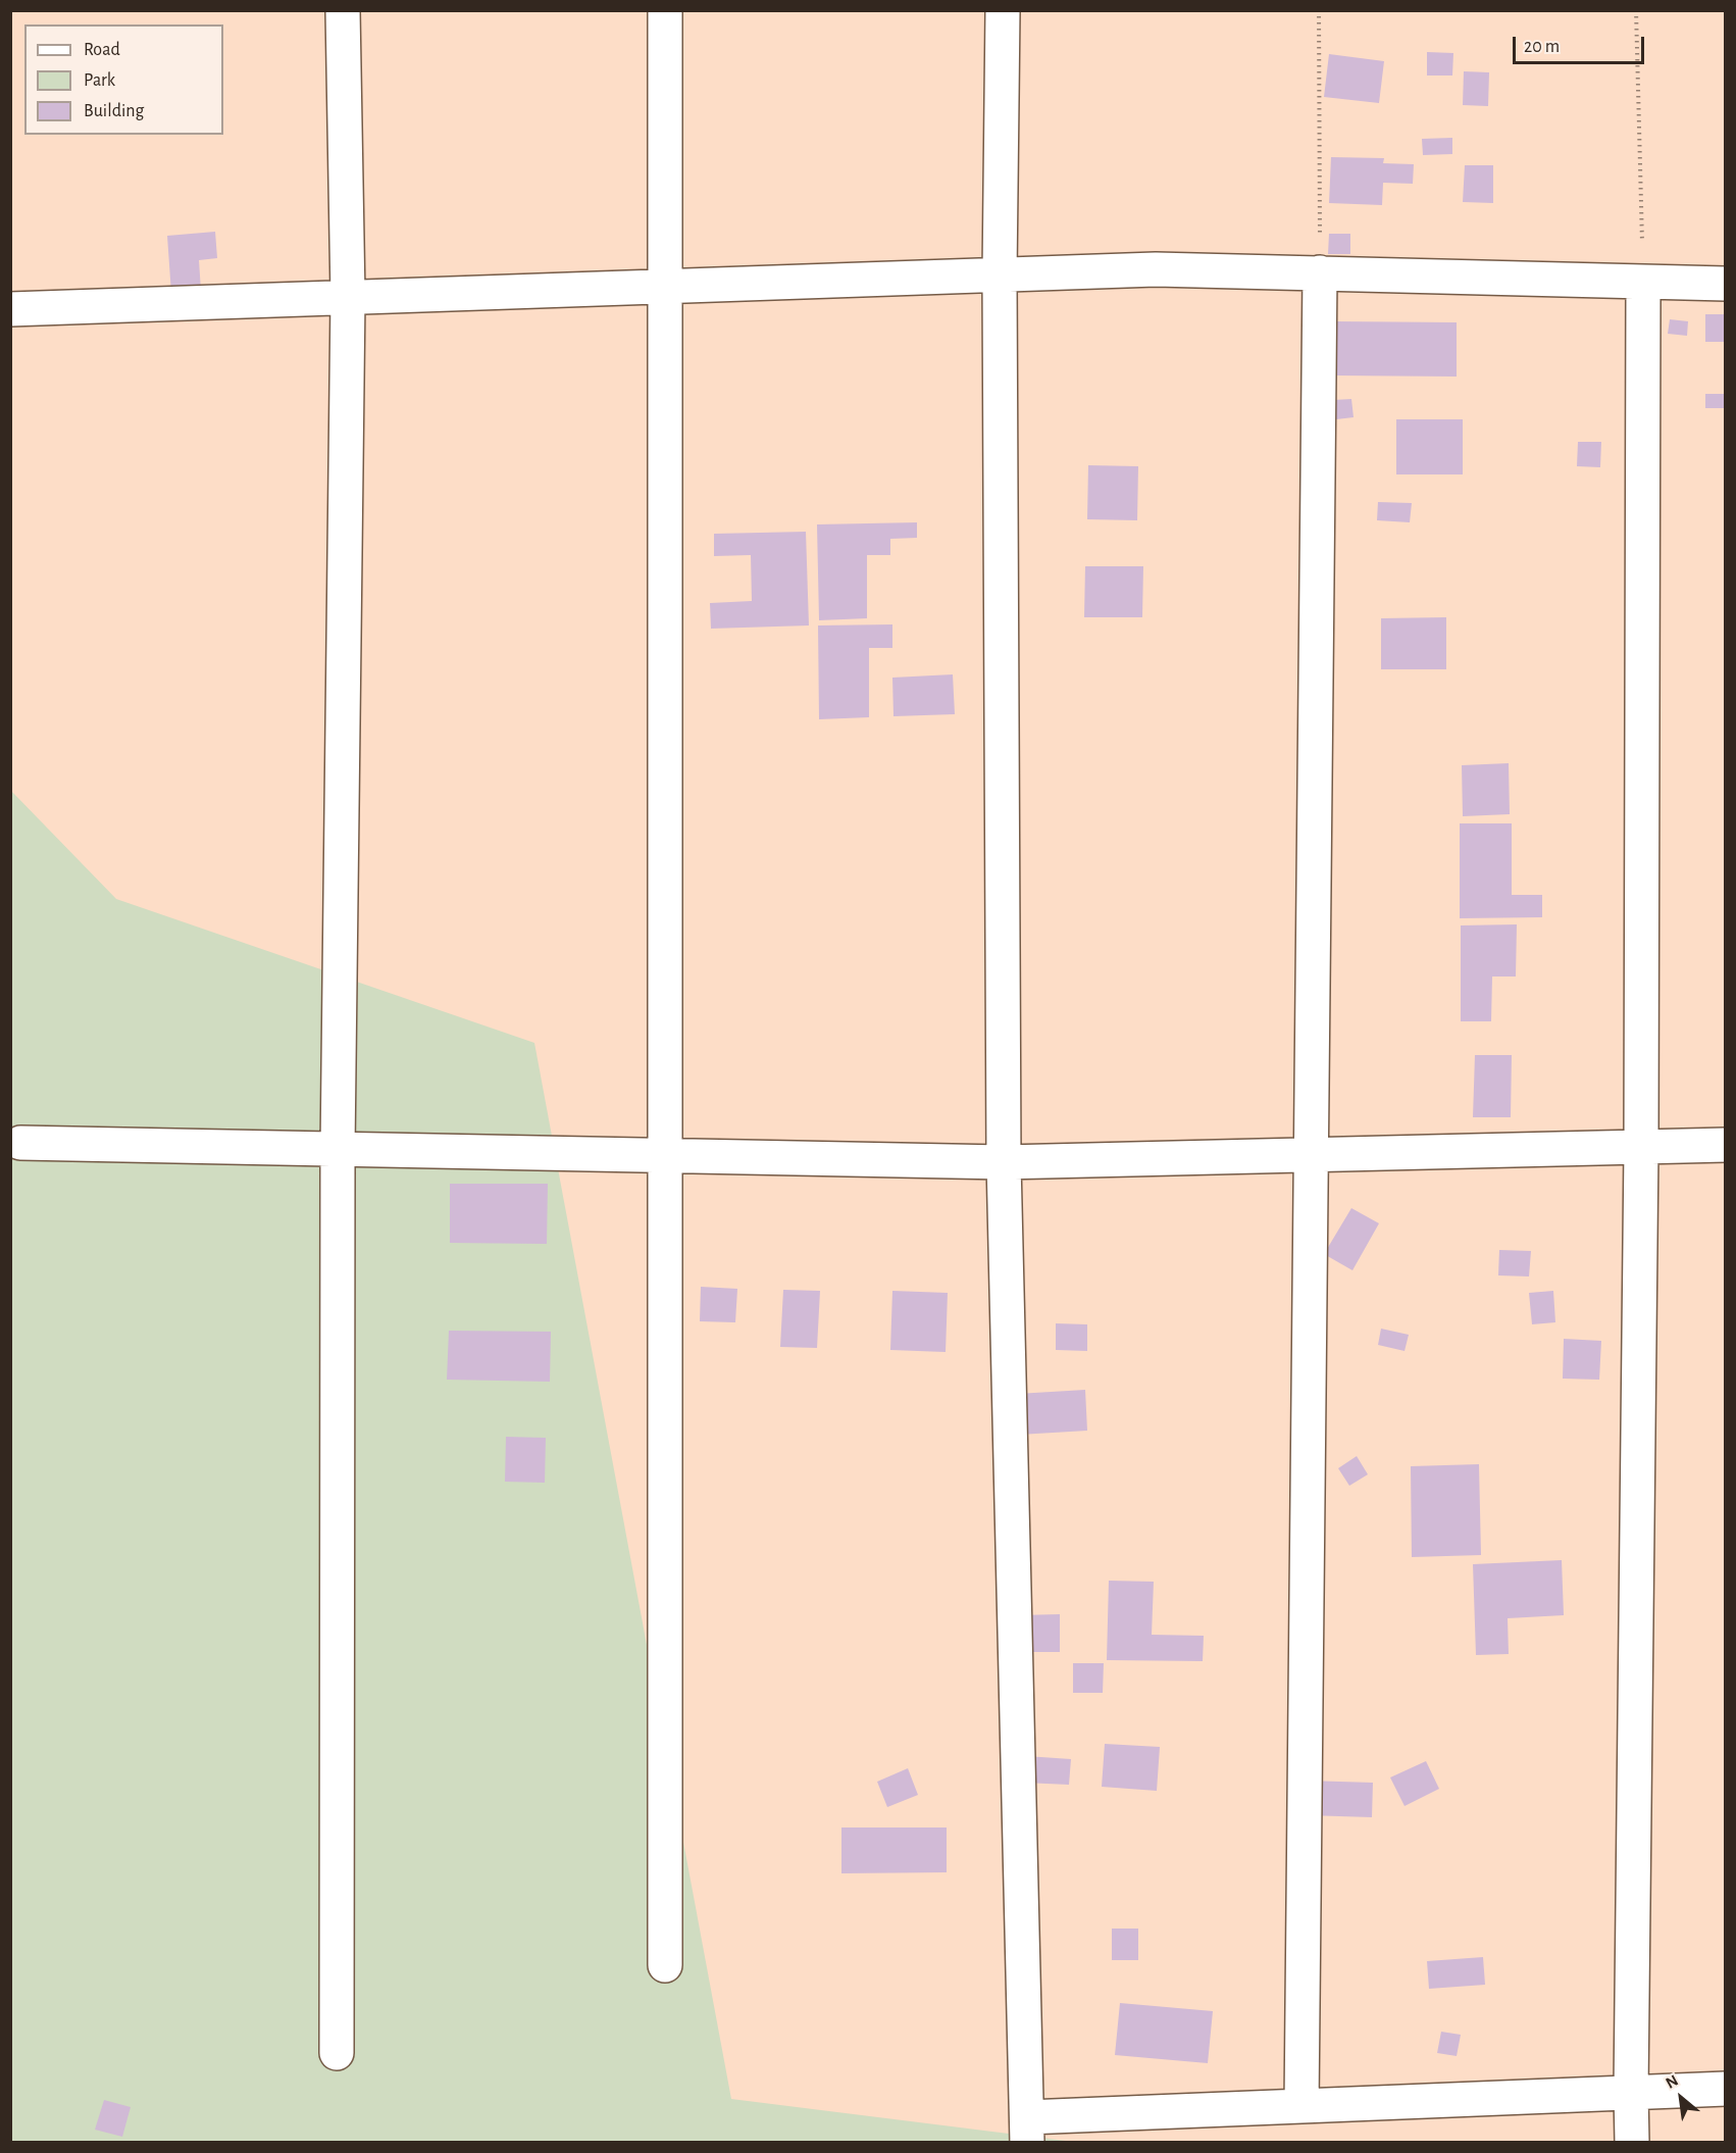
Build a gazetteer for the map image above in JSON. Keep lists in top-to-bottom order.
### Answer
{
  "legend": ["Road", "Park", "Building"],
  "scale_bar": "20 m",
  "north": "top left"
}
